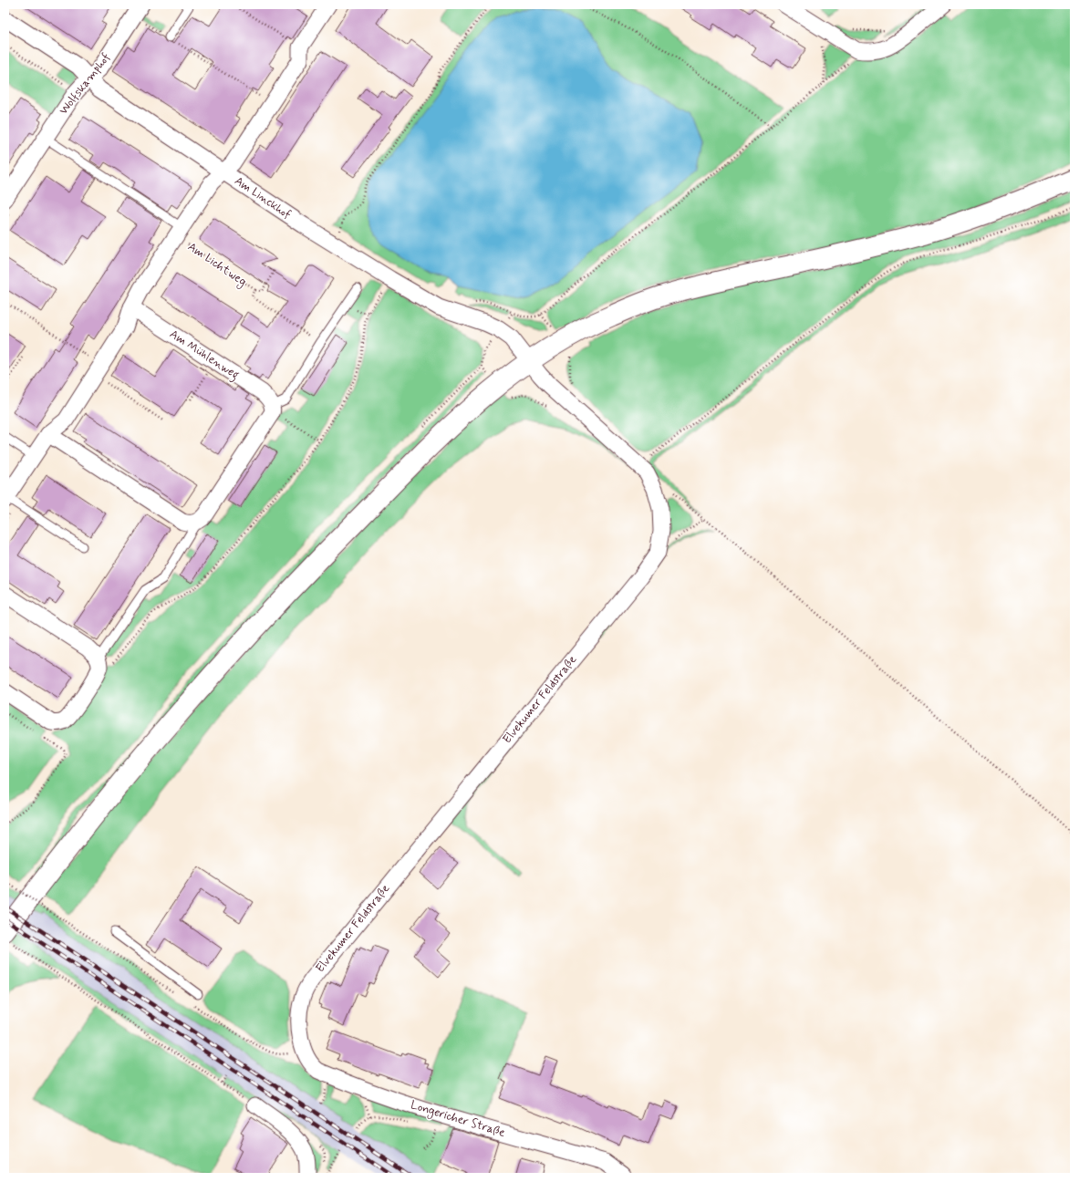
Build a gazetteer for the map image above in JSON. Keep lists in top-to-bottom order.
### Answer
{
  "streets": {
    "street": [
      "Wolfskamphof",
      "Am Linckhof",
      "Am Lichtweg",
      "Am Mühlenweg",
      "Elvekumer Feldstraße",
      "Longericher Straße"
    ]
  },
  "crossings": [
    ["Wolfskamphof", "Am Linckhof"],
    ["Am Linckhof", "Am Lichtweg"],
    ["Am Linckhof", "Elvekumer Feldstraße"],
    ["Am Lichtweg", "Am Mühlenweg"],
    ["Elvekumer Feldstraße", "Longericher Straße"]
  ]
}
